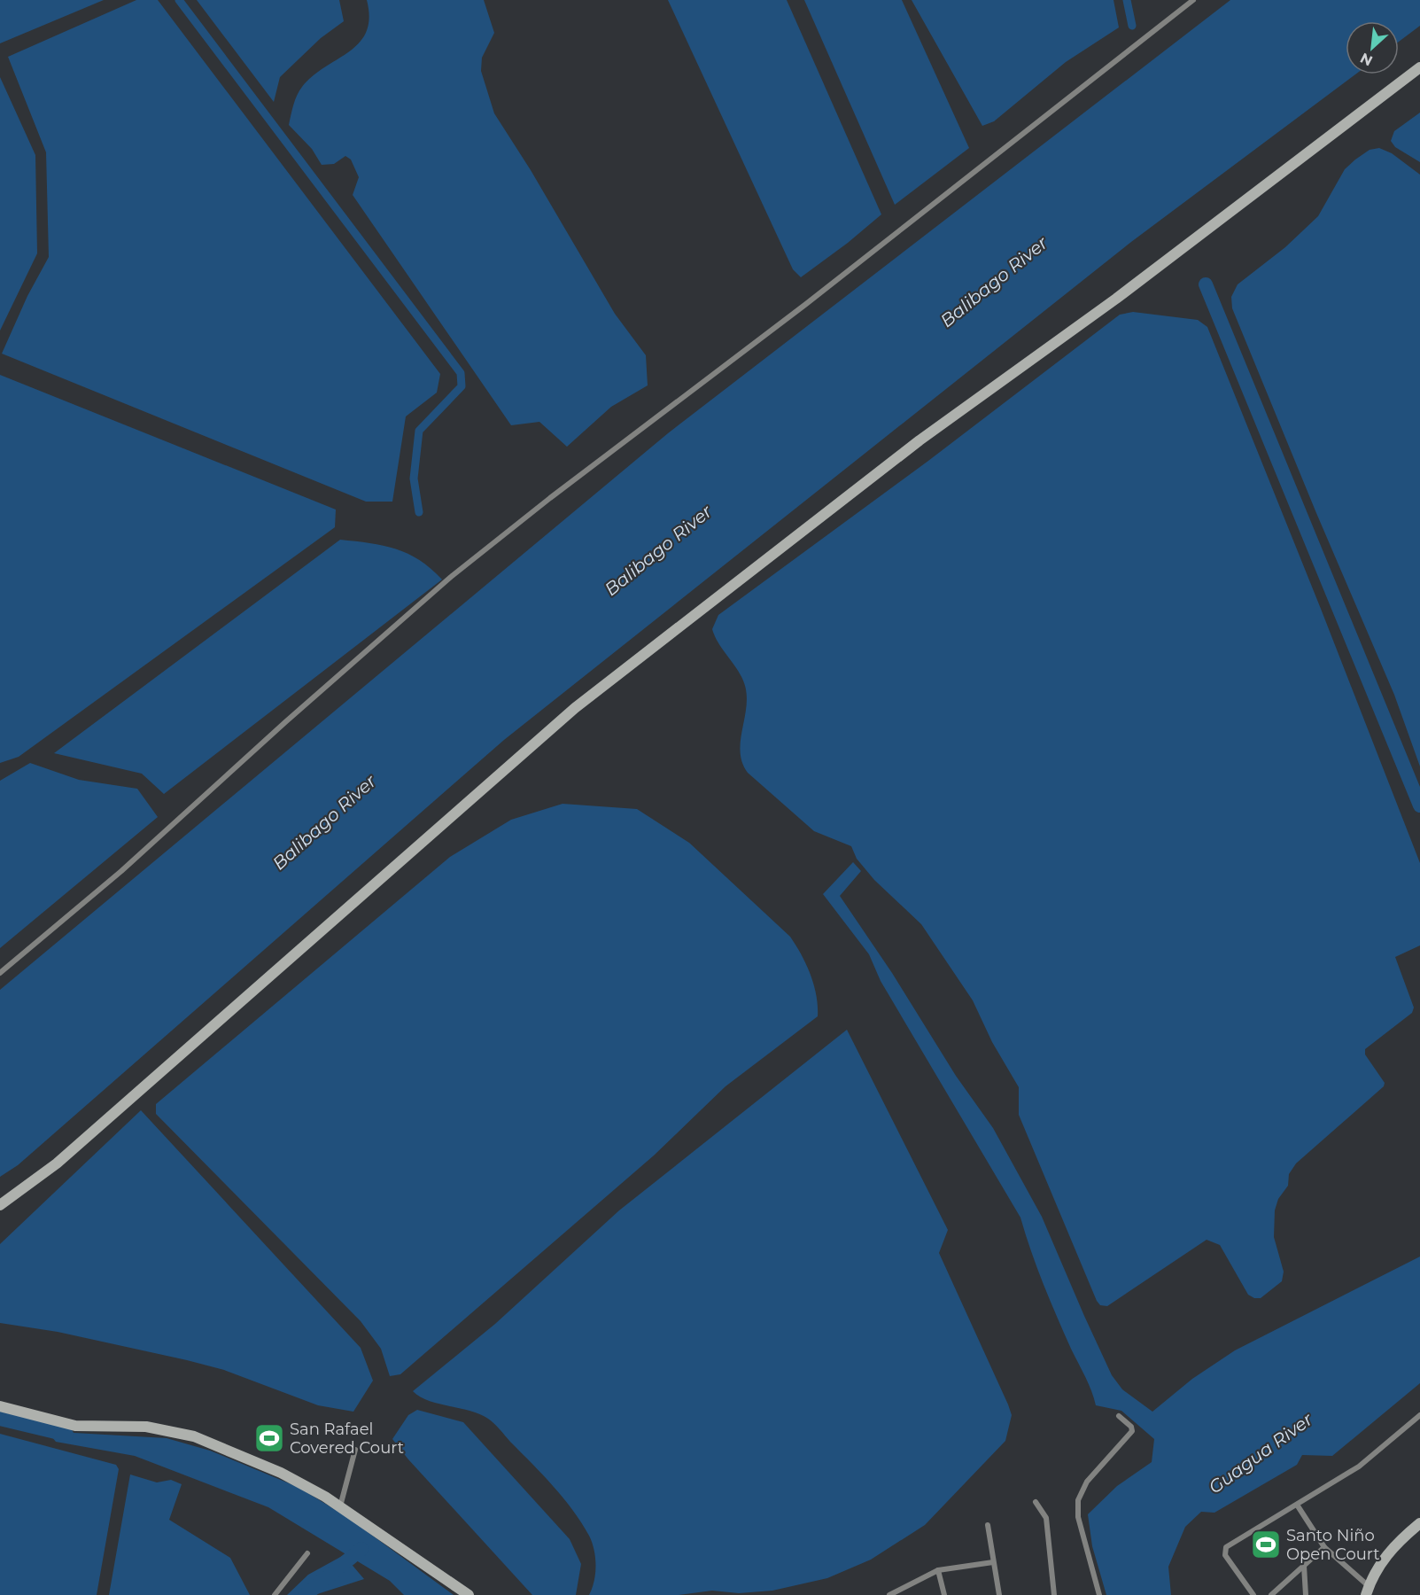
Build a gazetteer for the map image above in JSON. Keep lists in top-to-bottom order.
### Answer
{
  "water": ["Balibago River", "Guagua River"],
  "places": {
    "sports": ["San Rafael Covered Court", "Santo Niño Open Court"]
  },
  "north": "bottom left"
}
